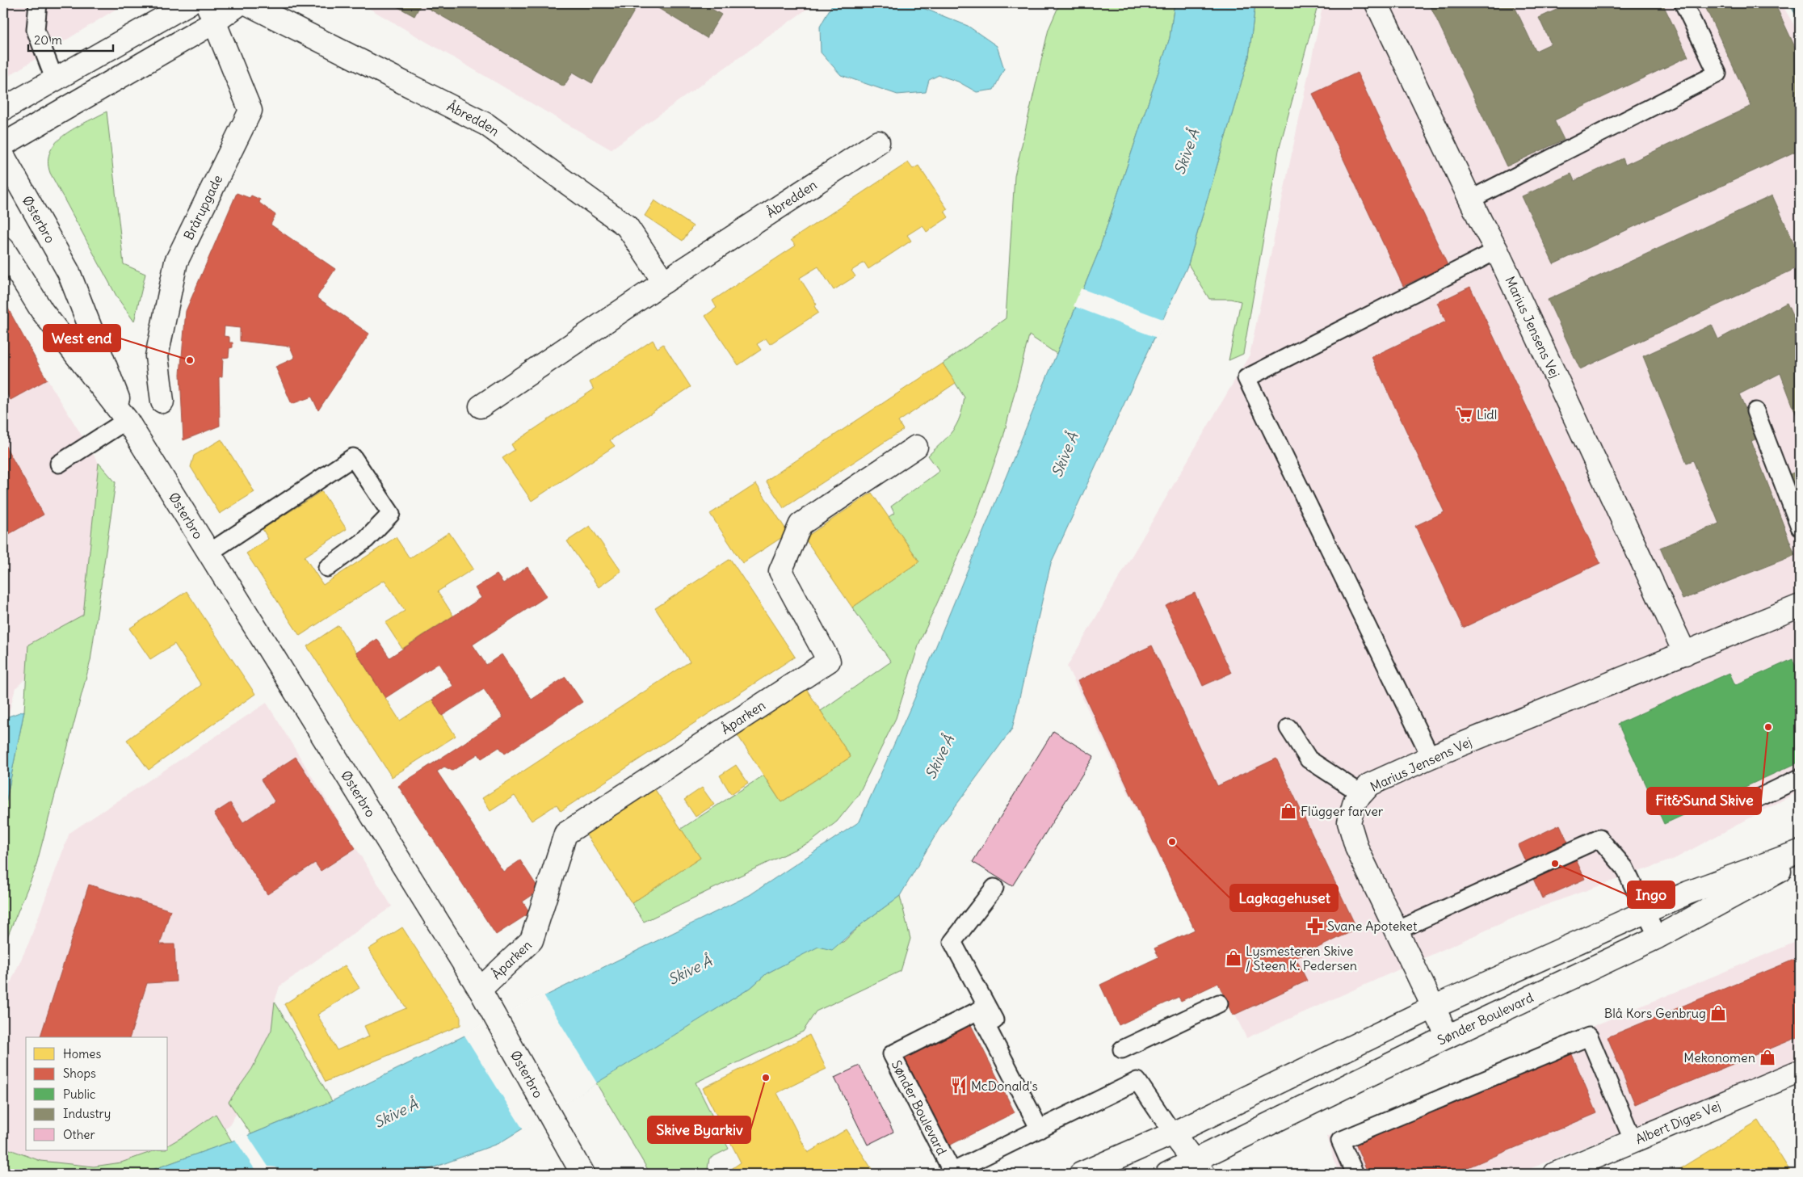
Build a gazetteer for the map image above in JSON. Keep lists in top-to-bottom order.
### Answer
{
  "streets": {
    "street": [
      "Åbredden",
      "Brårupgade",
      "Østerbro",
      "Marius Jensens Vej",
      "Åparken",
      "Sønder Boulevard",
      "Albert Diges Vej"
    ]
  },
  "crossings": [
    ["Østerbro", "Åparken"],
    ["Marius Jensens Vej", "Sønder Boulevard"]
  ],
  "water": ["Skive Å"],
  "places": {
    "other": [
      "West end",
      "Fit&Sund Skive",
      "Lagkagehuset",
      "Ingo",
      "Skive Byarkiv"
    ],
    "supermarket": ["Lidl"],
    "shop": [
      "Flügger farver",
      "Lysmesteren Skive / Steen K. Pedersen",
      "Blå Kors Genbrug",
      "Mekonomen"
    ],
    "pharmacy": ["Svane Apoteket"],
    "restaurant": ["McDonald's"]
  },
  "legend": [
    "Homes",
    "Shops",
    "Public",
    "Industry",
    "Other"
  ],
  "scale_bar": "20 m"
}
